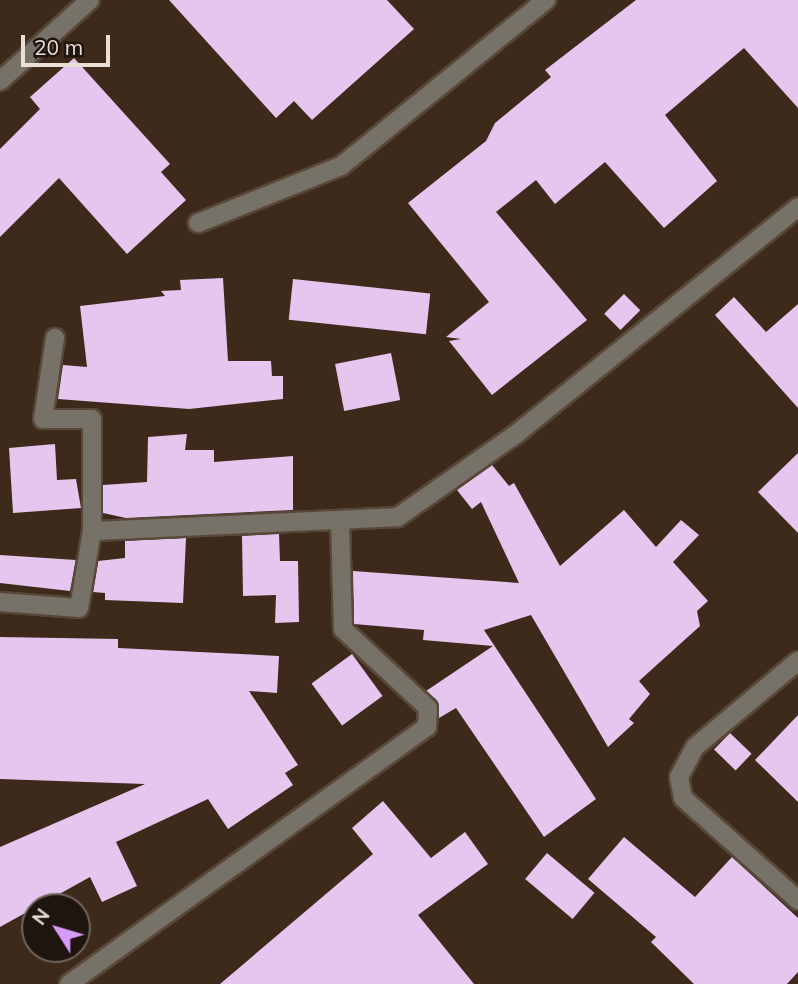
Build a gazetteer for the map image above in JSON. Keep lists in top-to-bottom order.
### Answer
{
  "scale_bar": "20 m",
  "north": "top left"
}
